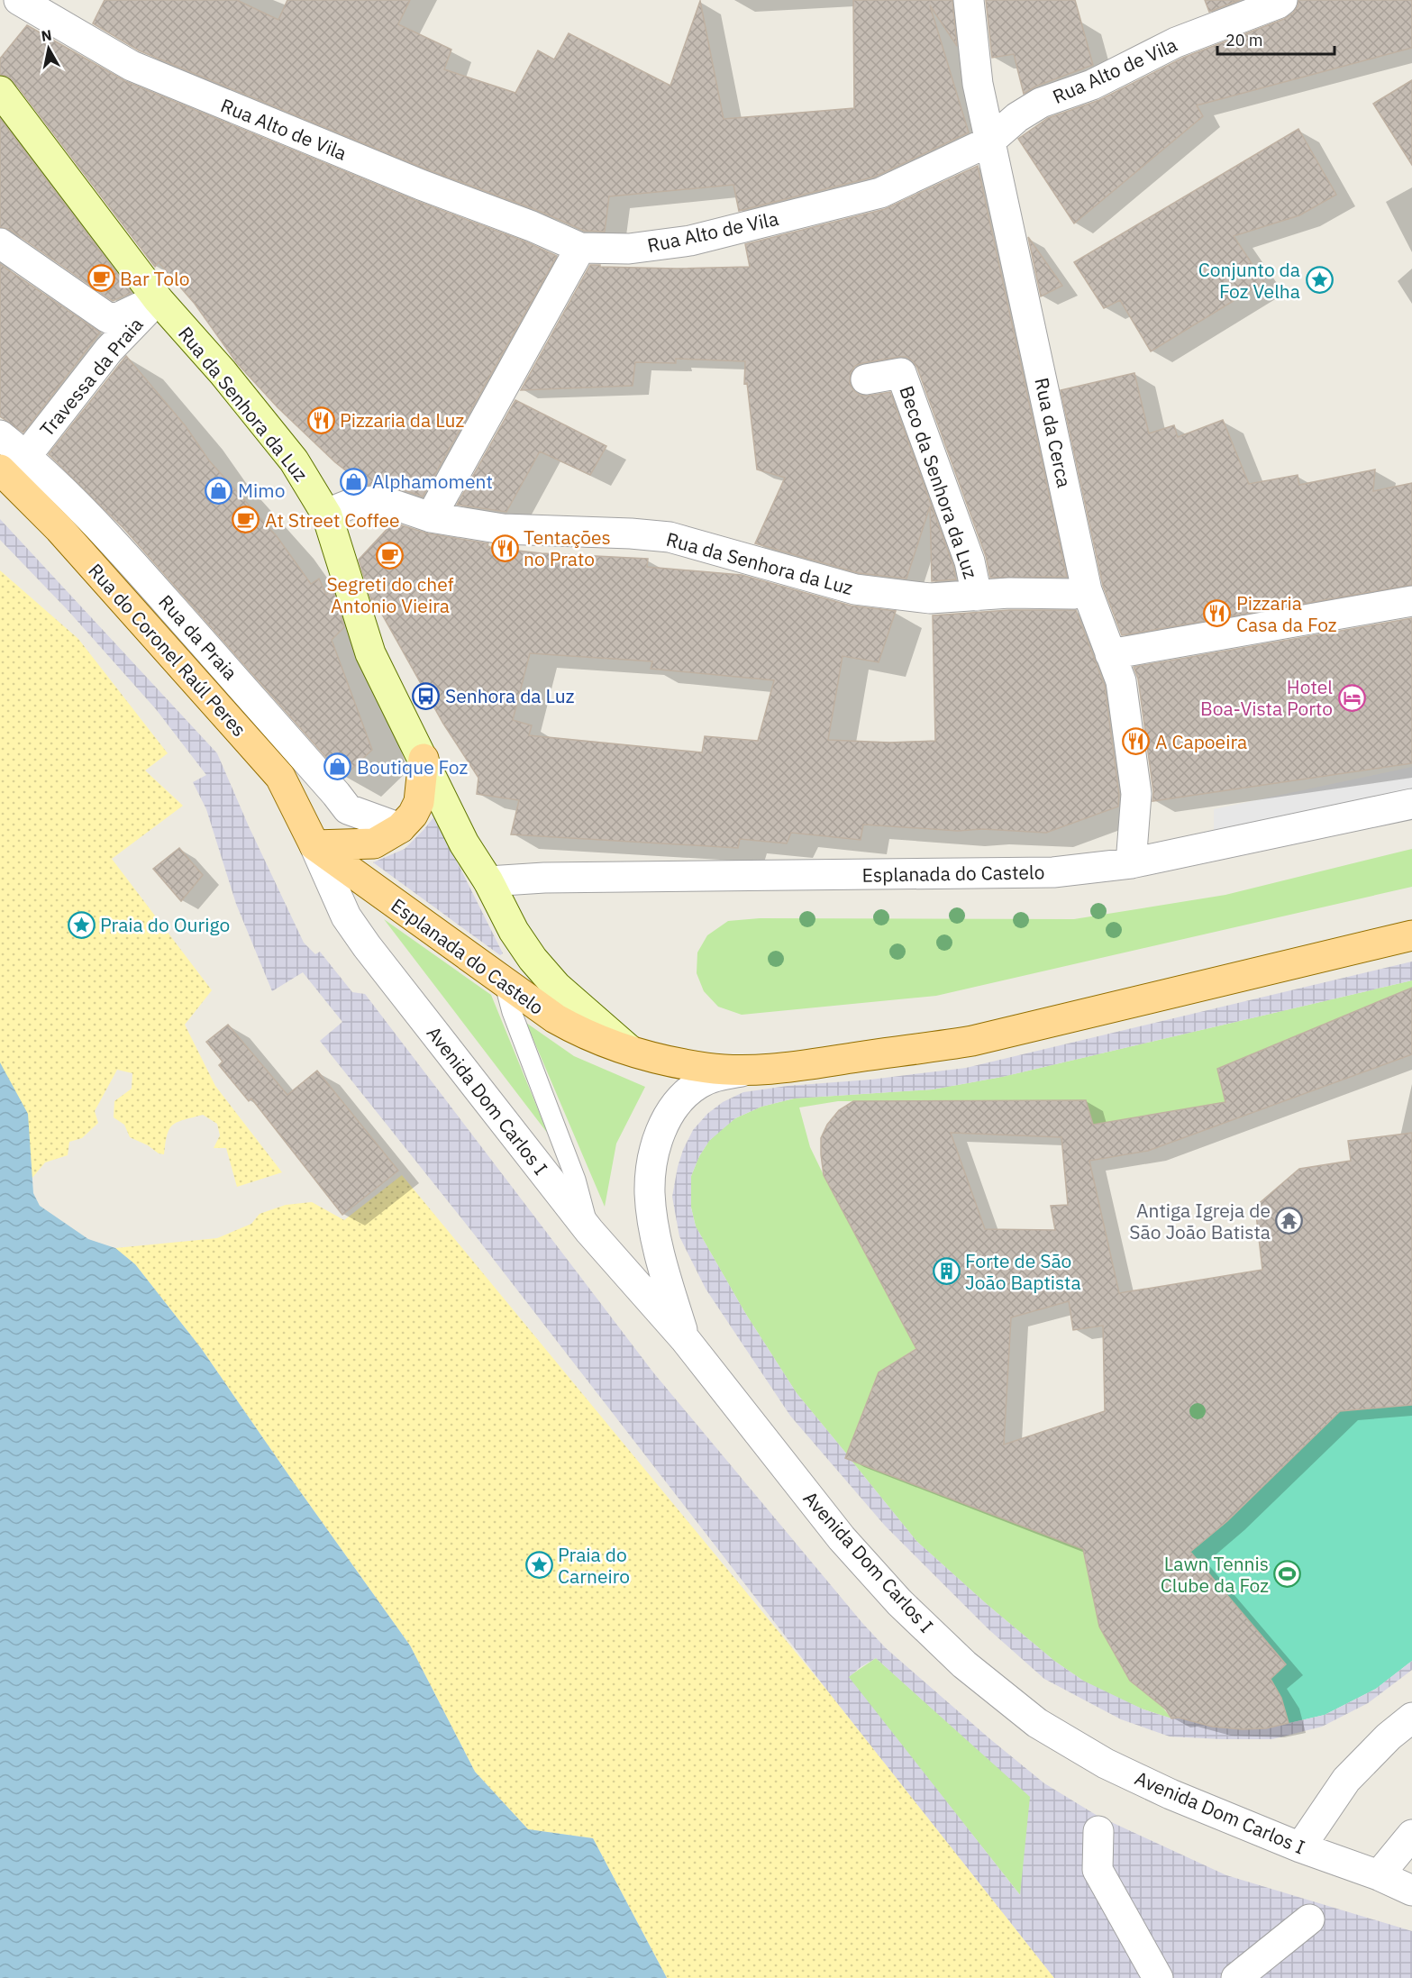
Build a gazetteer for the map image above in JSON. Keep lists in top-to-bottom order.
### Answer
{
  "streets": {
    "main road": ["Rua do Coronel Raúl Peres", "Esplanada do Castelo"],
    "street": [
      "Rua Alto de Vila",
      "Travessa da Praia",
      "Rua da Senhora da Luz",
      "Rua da Cerca",
      "Beco da Senhora da Luz",
      "Rua da Praia",
      "Avenida Dom Carlos I"
    ]
  },
  "crossings": [
    ["Rua Alto de Vila", "Rua da Cerca"],
    ["Travessa da Praia", "Rua da Senhora da Luz"],
    ["Travessa da Praia", "Rua da Praia"],
    ["Rua da Senhora da Luz", "Rua da Cerca"],
    ["Rua da Senhora da Luz", "Beco da Senhora da Luz"],
    ["Rua da Senhora da Luz", "Esplanada do Castelo"],
    ["Rua da Cerca", "Esplanada do Castelo"],
    ["Rua do Coronel Raúl Peres", "Esplanada do Castelo"],
    ["Rua do Coronel Raúl Peres", "Avenida Dom Carlos I"],
    ["Esplanada do Castelo", "Avenida Dom Carlos I"]
  ],
  "places": {
    "cafe": ["Bar Tolo", "At Street Coffee", "Segreti do chef Antonio Vieira"],
    "place": ["Conjunto da Foz Velha", "Praia do Ourigo", "Praia do Carneiro"],
    "restaurant": [
      "Pizzaria da Luz",
      "Tentações no Prato",
      "Pizzaria Casa da Foz",
      "A Capoeira"
    ],
    "shop": ["Alphamoment", "Mimo", "Boutique Foz"],
    "bus stop": ["Senhora da Luz"],
    "hotel": ["Hotel Boa-Vista Porto"],
    "temple": ["Antiga Igreja de São João Batista"],
    "building": ["Forte de São João Baptista"],
    "sports": ["Lawn Tennis Clube da Foz"]
  },
  "scale_bar": "20 m",
  "north": "top"
}
